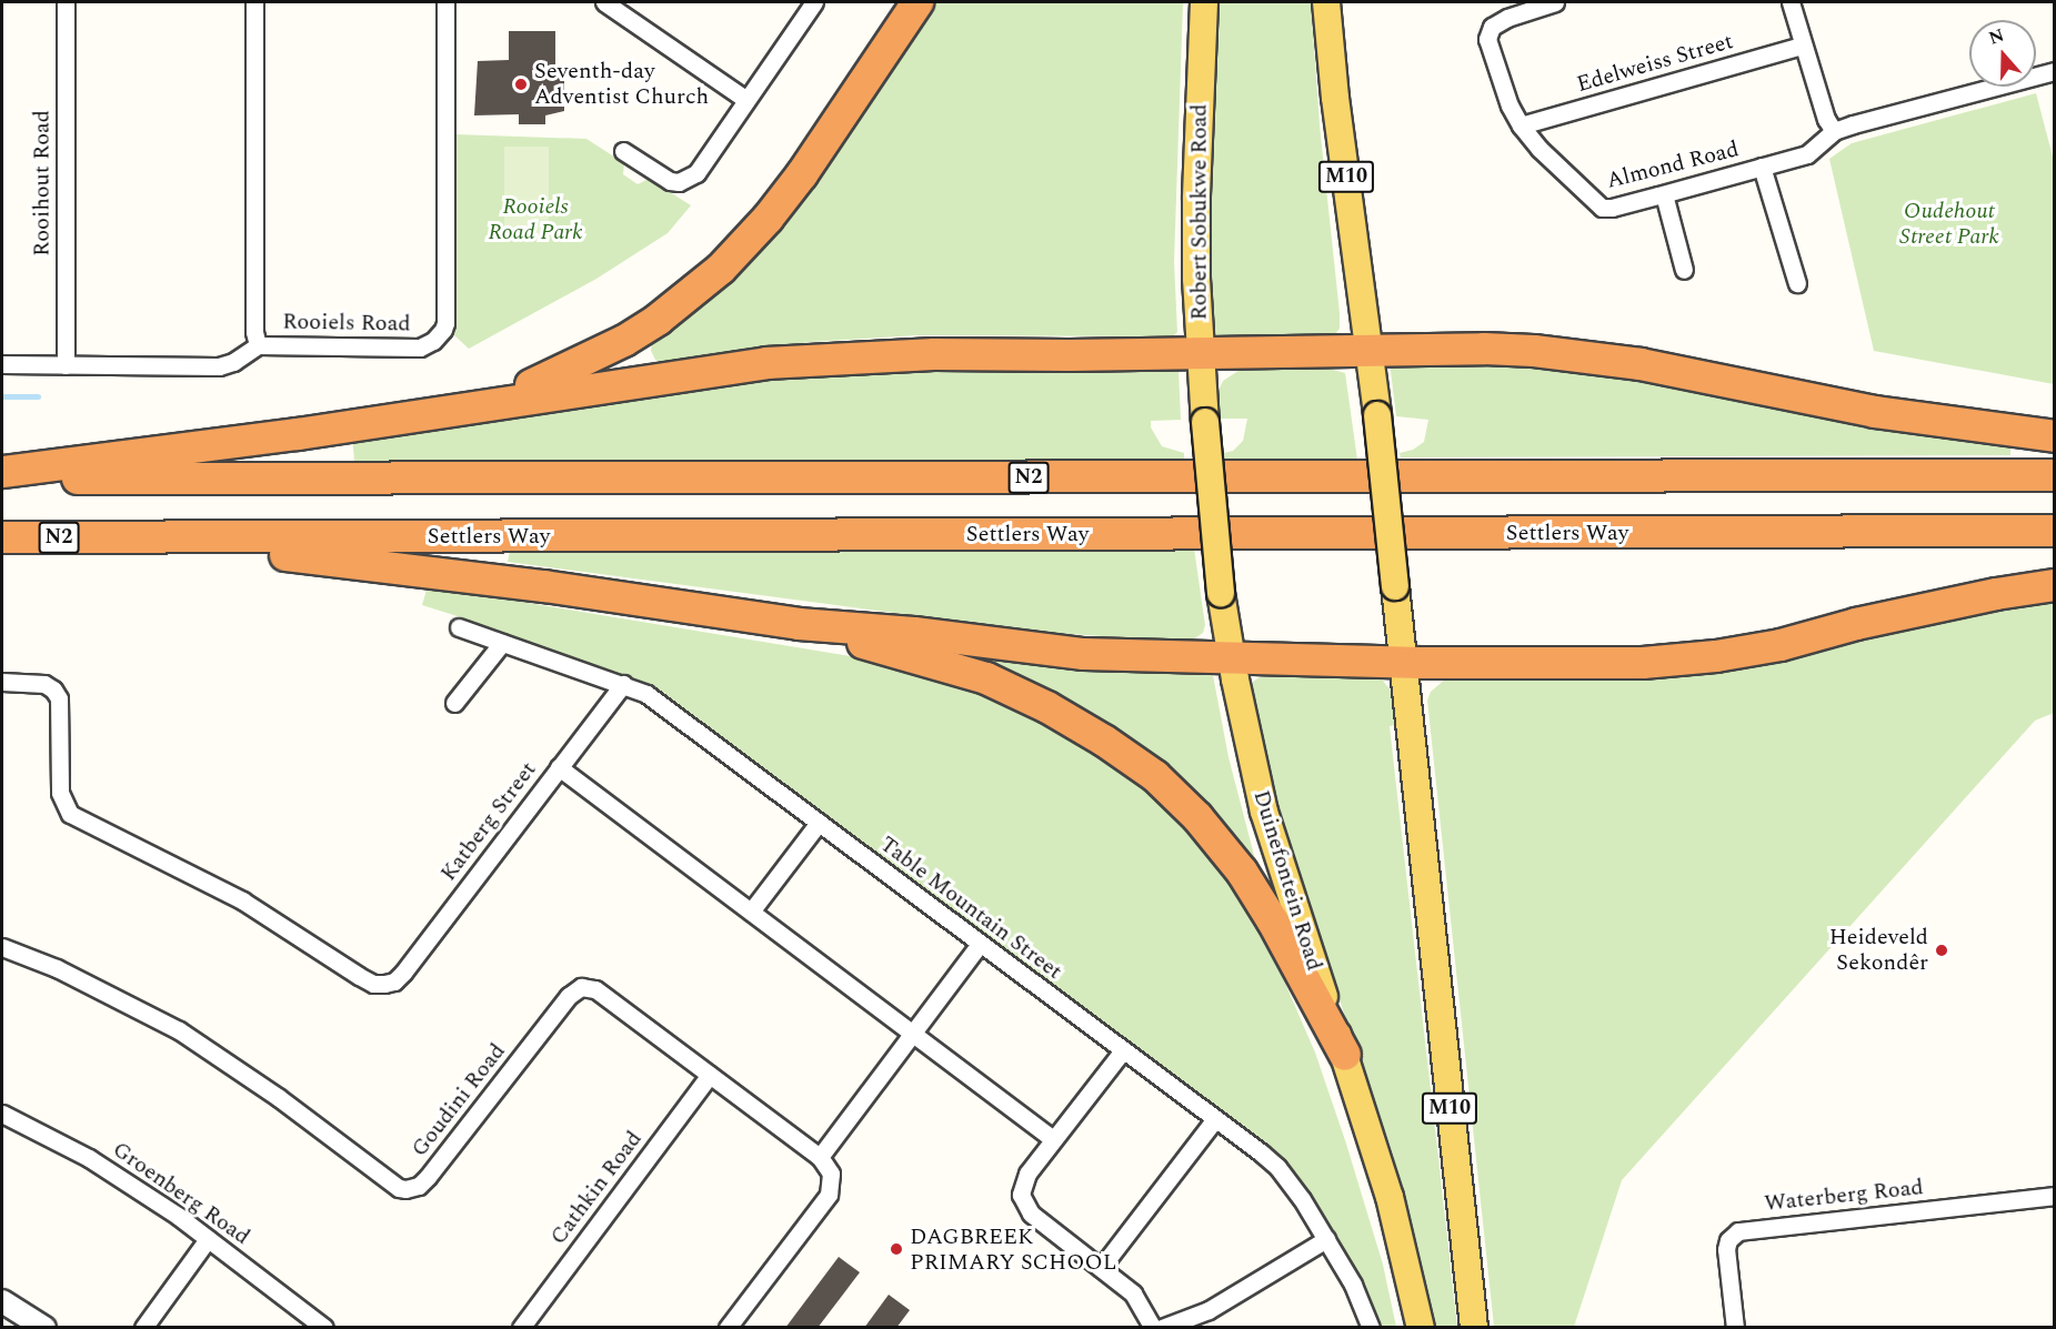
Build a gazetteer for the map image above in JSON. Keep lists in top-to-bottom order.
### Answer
{
  "streets": {
    "highway": ["N2", "Settlers Way"],
    "main road": ["M10", "Robert Sobukwe Road", "Duinefontein Road"],
    "street": [
      "Edelweiss Street",
      "Almond Road",
      "Rooihout Road",
      "Rooiels Road",
      "Katberg Street",
      "Table Mountain Street",
      "Goudini Road",
      "Cathkin Road",
      "Groenberg Road",
      "Waterberg Road"
    ]
  },
  "crossings": [
    ["Edelweiss Street", "Almond Road"],
    ["Robert Sobukwe Road", "Duinefontein Road"],
    ["Goudini Road", "Cathkin Road"]
  ],
  "parks": ["Rooiels Road Park", "Oudehout Street Park"],
  "places": ["Seventh-day Adventist Church", "Heideveld Sekondêr", "DAGBREEK PRIMARY SCHOOL"],
  "north": "top"
}
